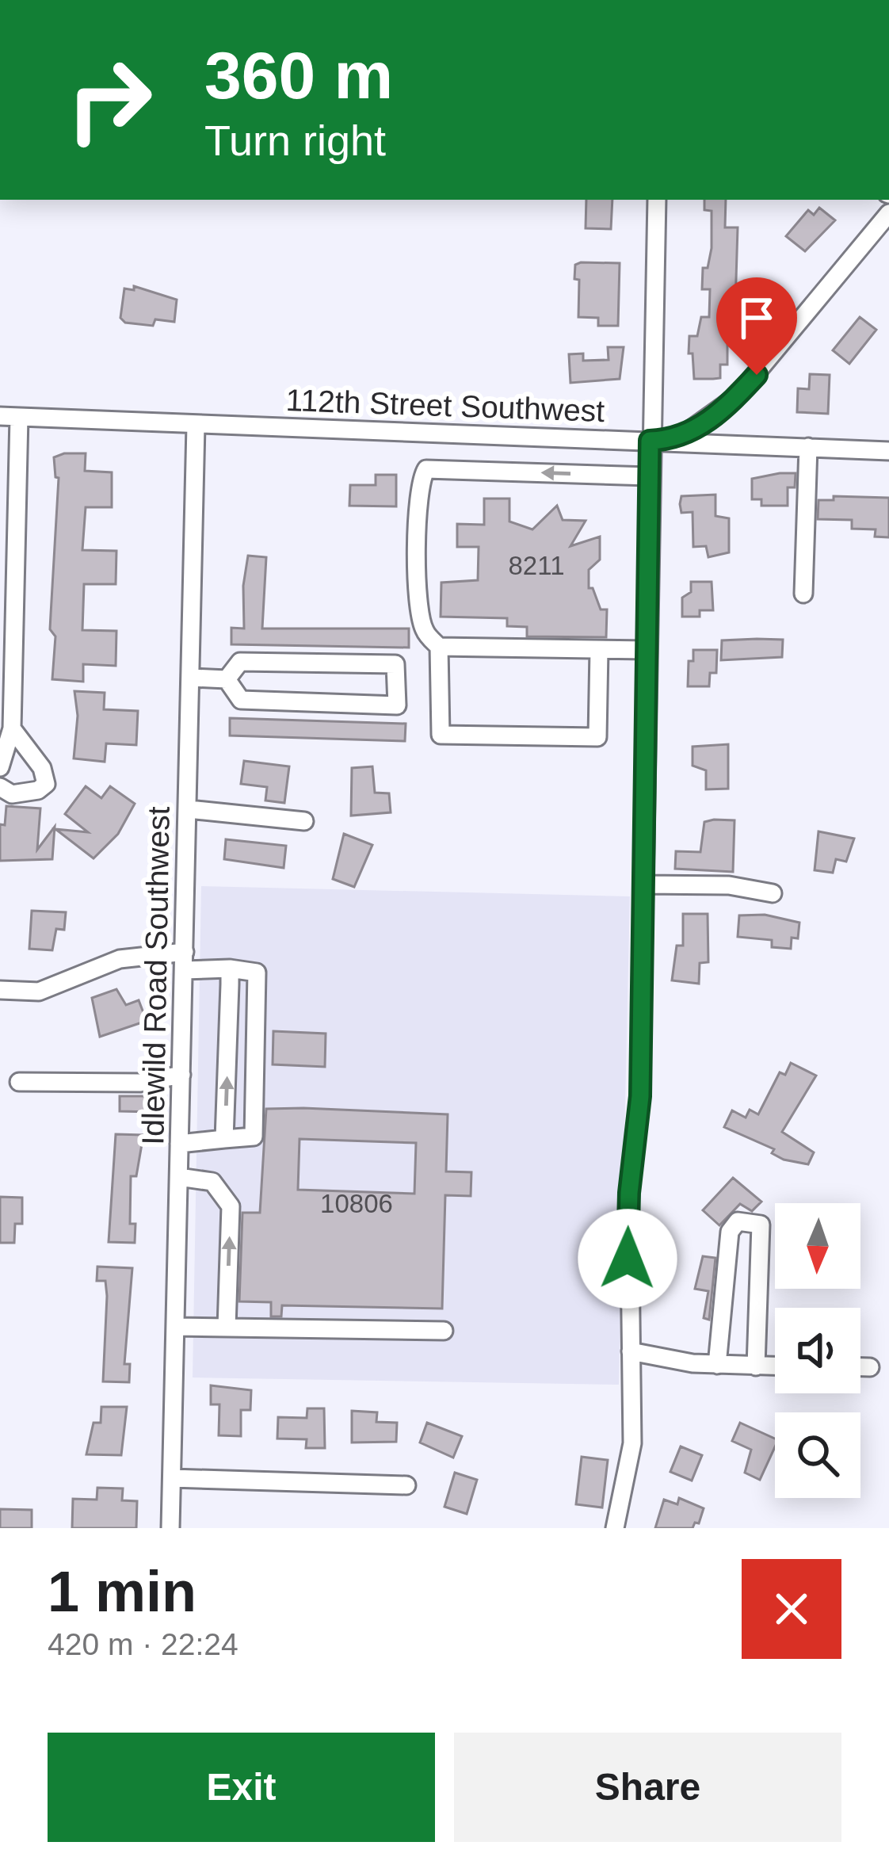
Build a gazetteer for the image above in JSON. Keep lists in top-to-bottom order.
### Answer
{
  "streets": {
    "street": ["112th Street Southwest", "Idlewild Road Southwest"]
  },
  "crossings": [
    ["112th Street Southwest", "Idlewild Road Southwest"]
  ],
  "house_numbers": ["8211", "10806"],
  "north": "bottom",
  "page": {
    "turn": ["360 m", "Turn right"],
    "heading": ["1 min", "420 m · 22:24"],
    "buttons": ["Exit", "Share"]
  }
}
